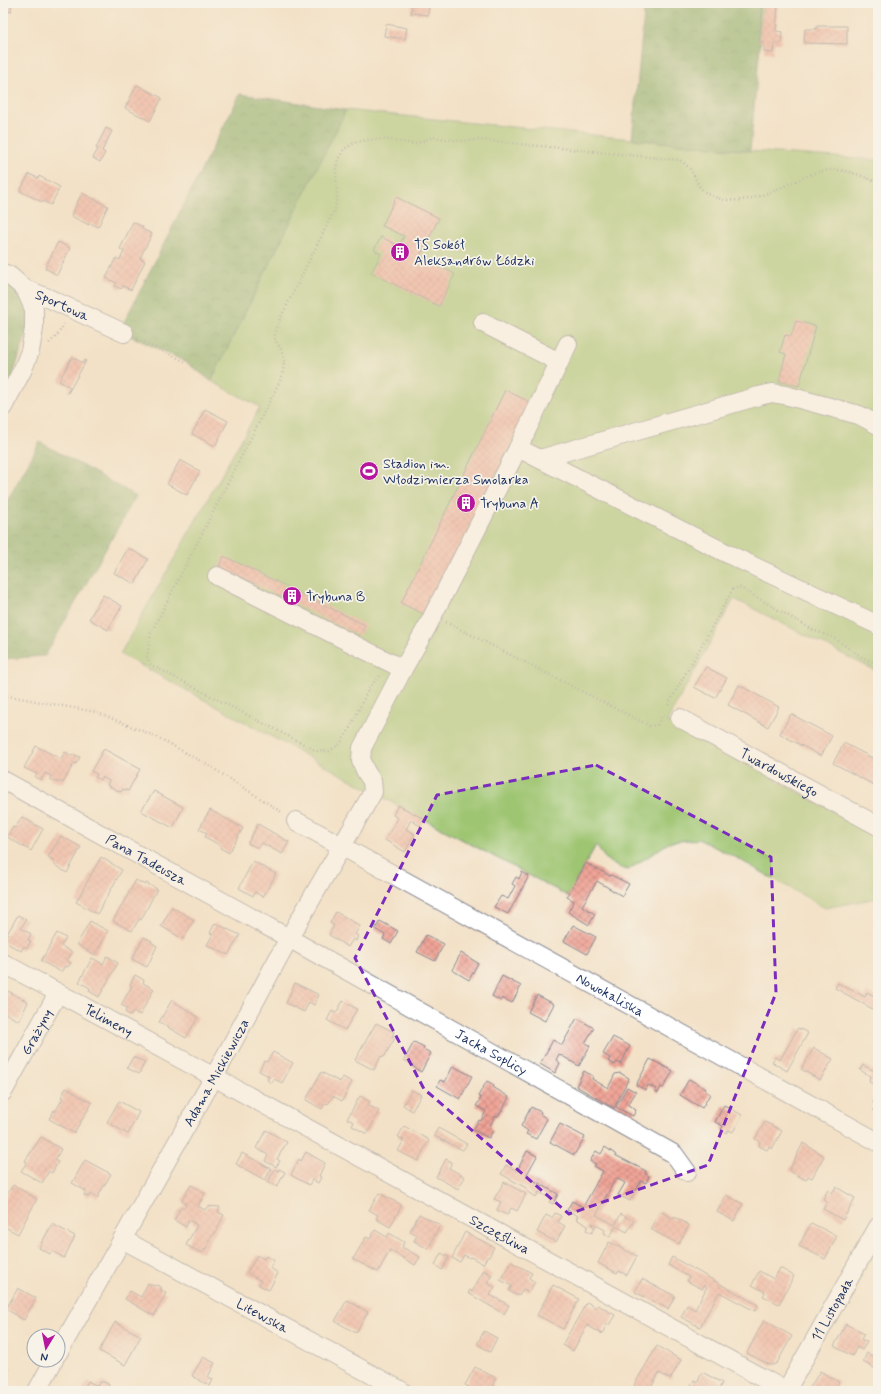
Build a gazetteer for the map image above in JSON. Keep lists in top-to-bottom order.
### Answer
{
  "streets": {
    "street": [
      "Sportowa",
      "Twardowskiego",
      "Pana Tadeusza",
      "Nowokaliska",
      "Telimeny",
      "Grażyny",
      "Jacka Soplicy",
      "Adama Mickiewicza",
      "Szczęśliwa",
      "11 Listopada",
      "Litewska"
    ]
  },
  "crossings": [
    ["Pana Tadeusza", "Jacka Soplicy"],
    ["Pana Tadeusza", "Adama Mickiewicza"],
    ["Nowokaliska", "Adama Mickiewicza"],
    ["Telimeny", "Grażyny"],
    ["Telimeny", "Adama Mickiewicza"],
    ["Telimeny", "Szczęśliwa"],
    ["Jacka Soplicy", "Adama Mickiewicza"],
    ["Adama Mickiewicza", "Szczęśliwa"],
    ["Adama Mickiewicza", "Litewska"],
    ["Szczęśliwa", "11 Listopada"]
  ],
  "places": {
    "building": ["TS Sokół Aleksandrów Łódzki", "Trybuna A", "Trybuna B"],
    "sports": ["Stadion im. Włodzimierza Smolarka"]
  },
  "north": "bottom"
}
